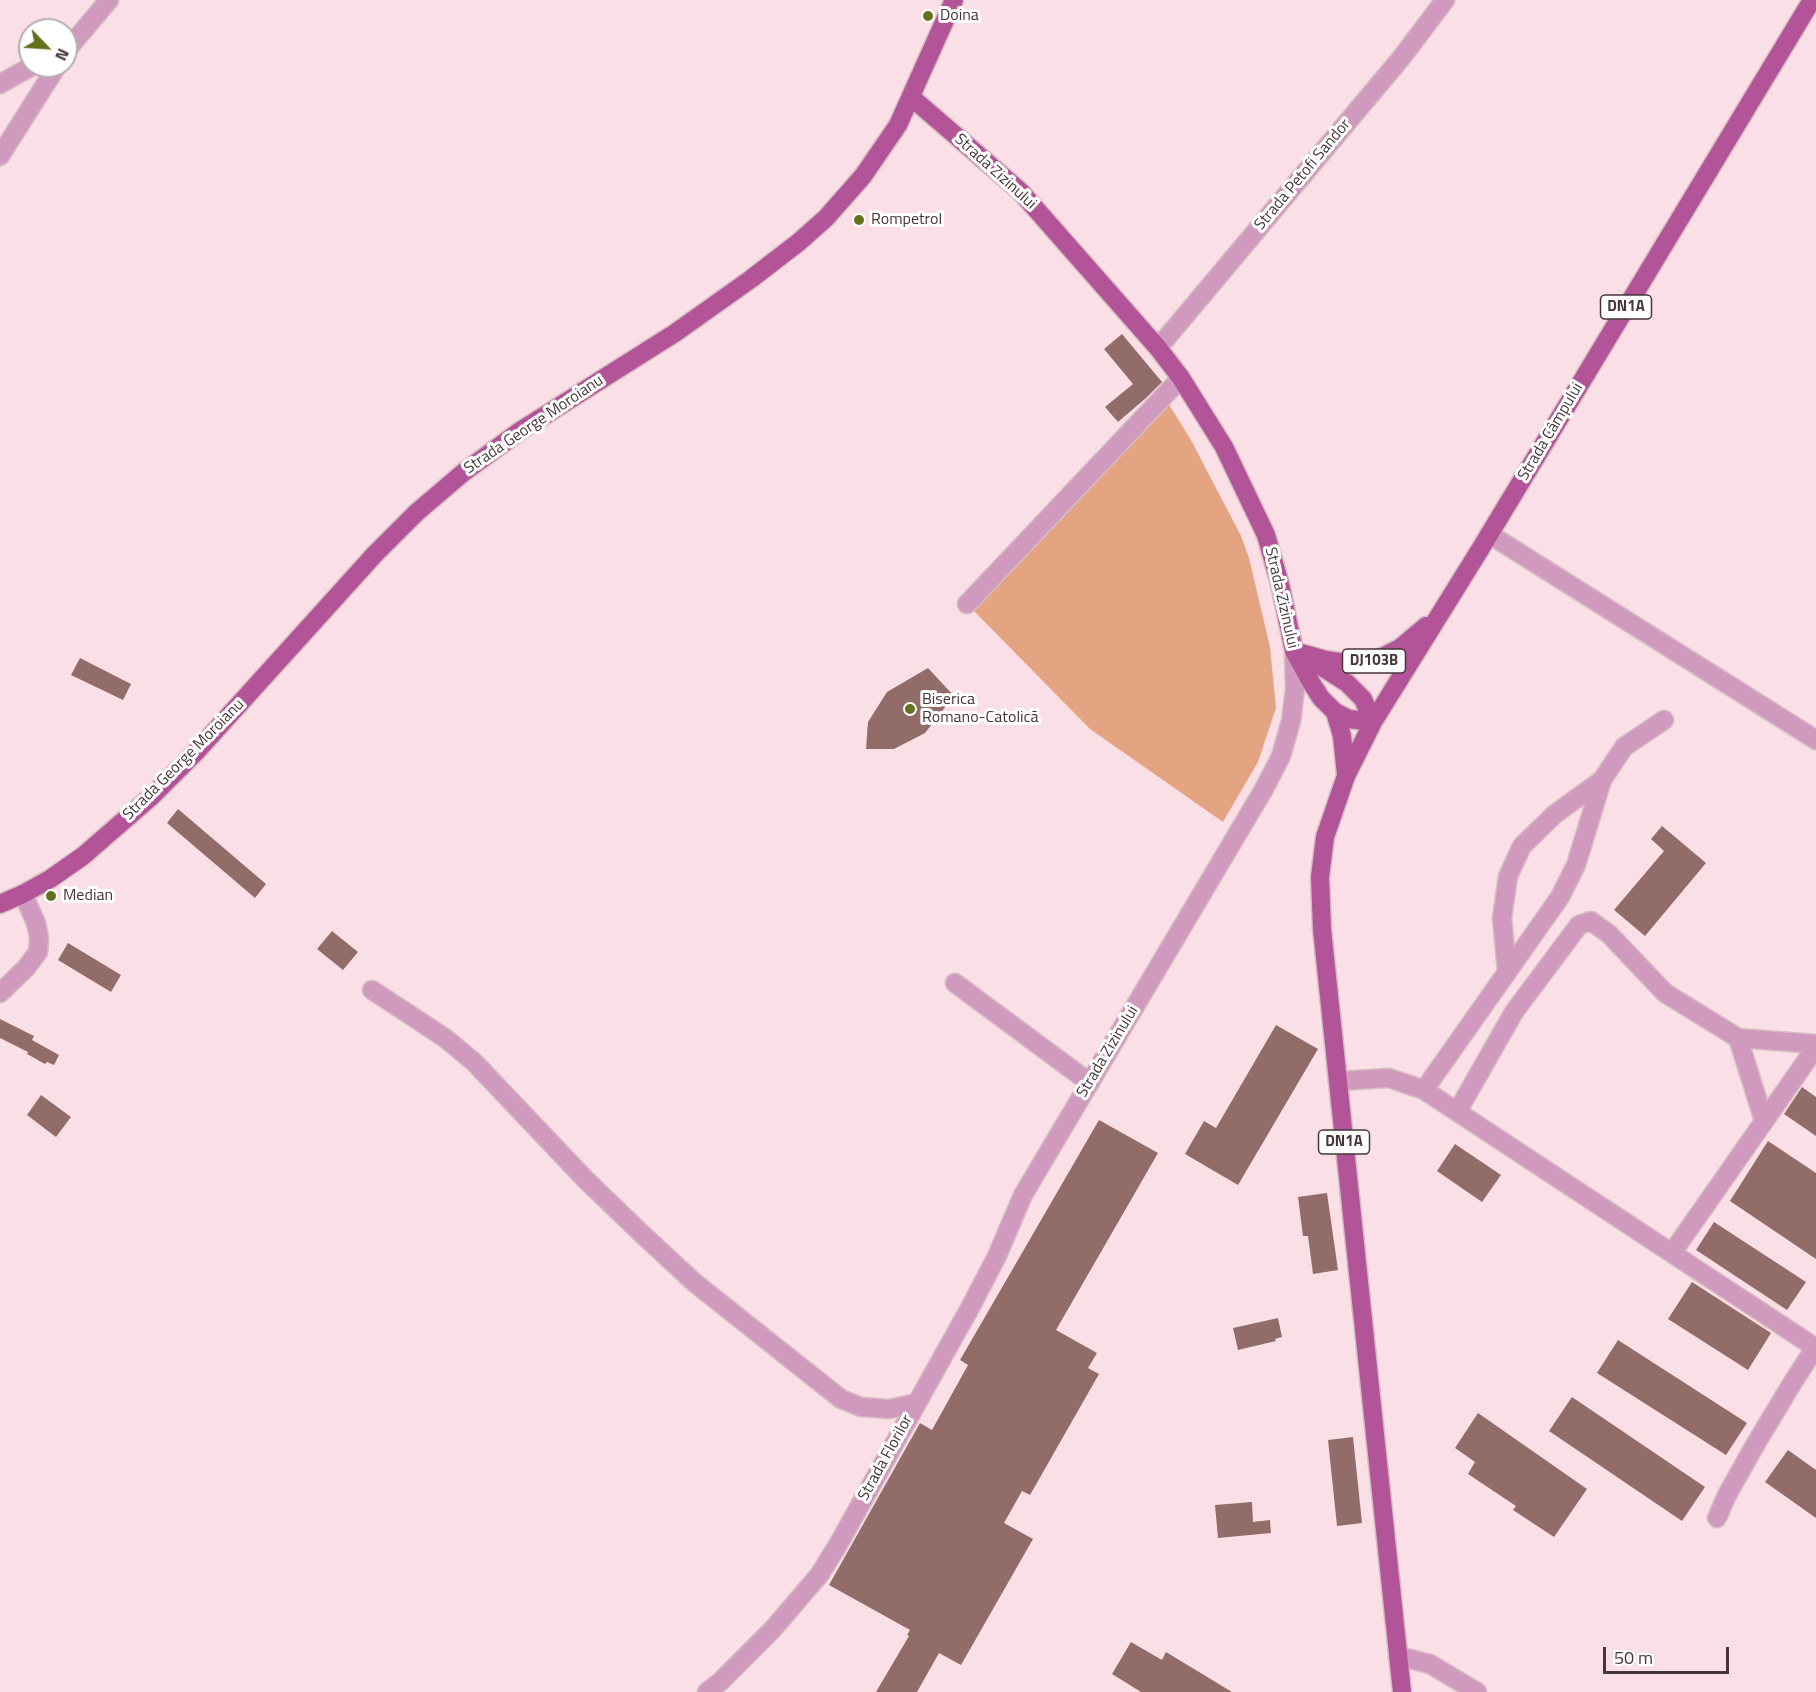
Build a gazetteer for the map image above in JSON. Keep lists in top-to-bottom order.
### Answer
{
  "streets": {
    "main road": [
      "Strada Zizinului",
      "DN1A",
      "Strada George Moroianu",
      "Strada Câmpului",
      "DJ103B"
    ],
    "street": ["Strada Petofi Sandor", "Strada Florilor"]
  },
  "crossings": [
    ["Strada Zizinului", "Strada Petofi Sandor"],
    ["Strada Zizinului", "Strada George Moroianu"],
    ["Strada Zizinului", "DJ103B"],
    ["Strada Zizinului", "Strada Florilor"],
    ["DN1A", "Strada Câmpului"],
    ["Strada Câmpului", "DJ103B"]
  ],
  "places": [
    "Doina",
    "Rompetrol",
    "Biserica Romano-Catolică",
    "Median"
  ],
  "scale_bar": "50 m",
  "north": "bottom right"
}
